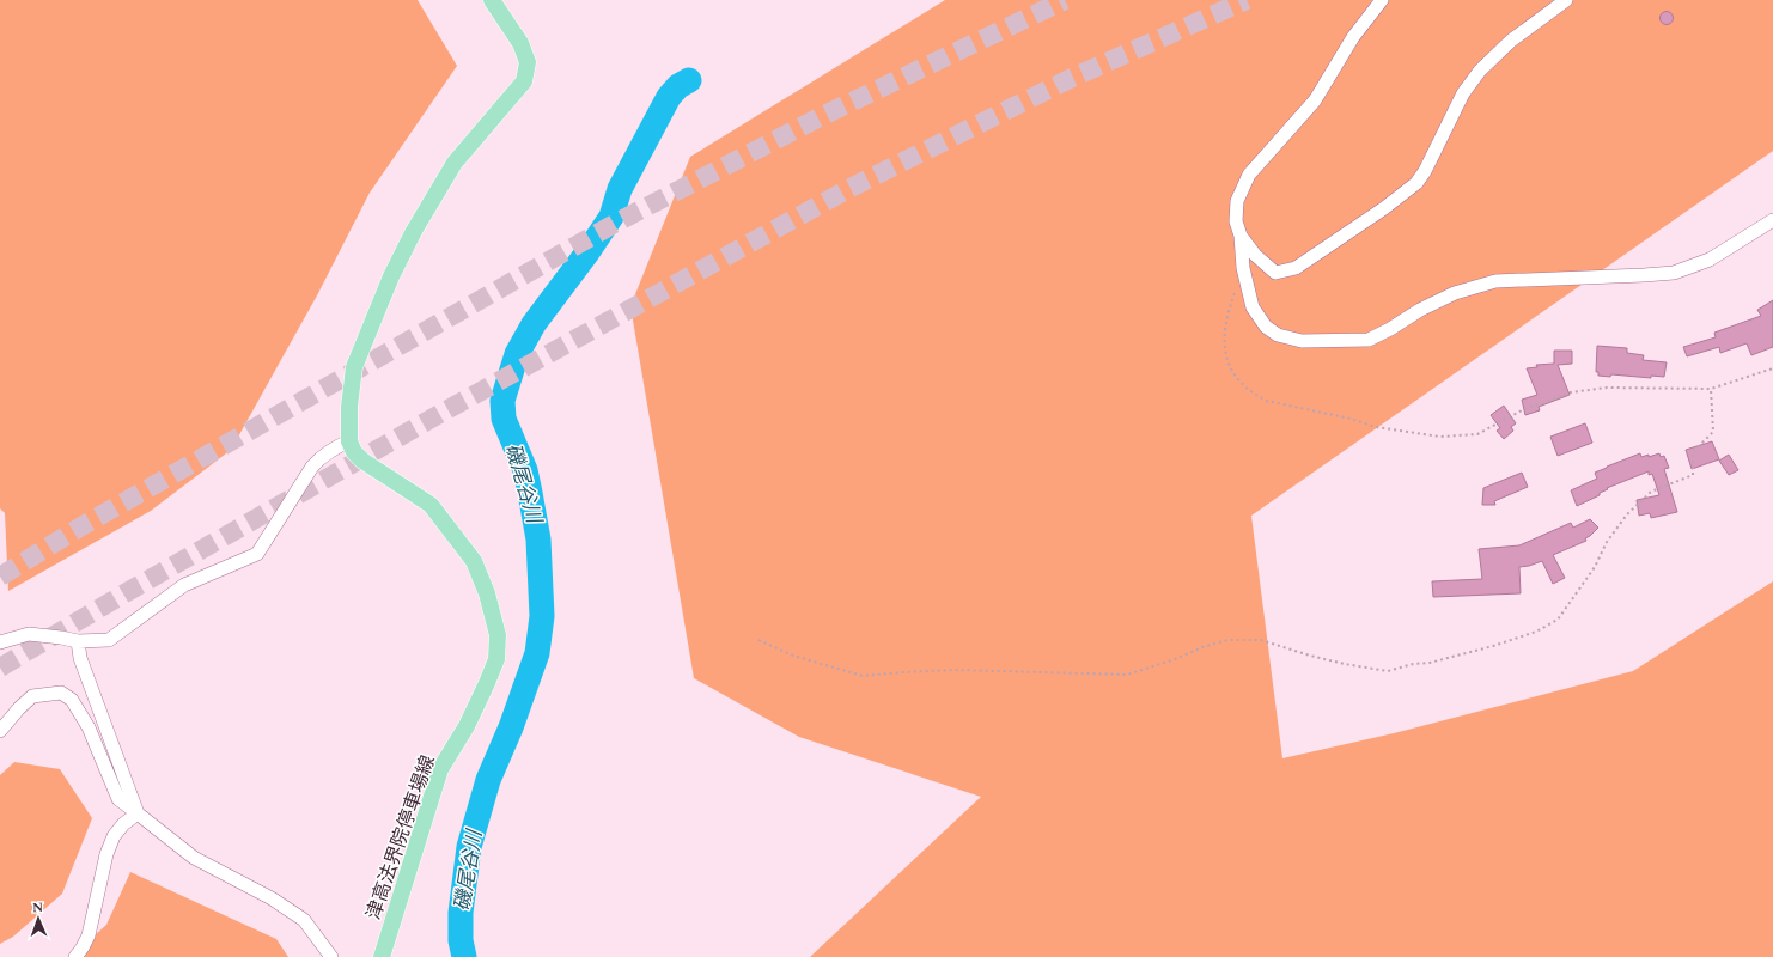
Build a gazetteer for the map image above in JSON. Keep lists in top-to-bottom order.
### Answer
{
  "streets": {
    "main road": ["津高法界院停車場線"]
  },
  "water": ["磯尾谷川"],
  "north": "top"
}
